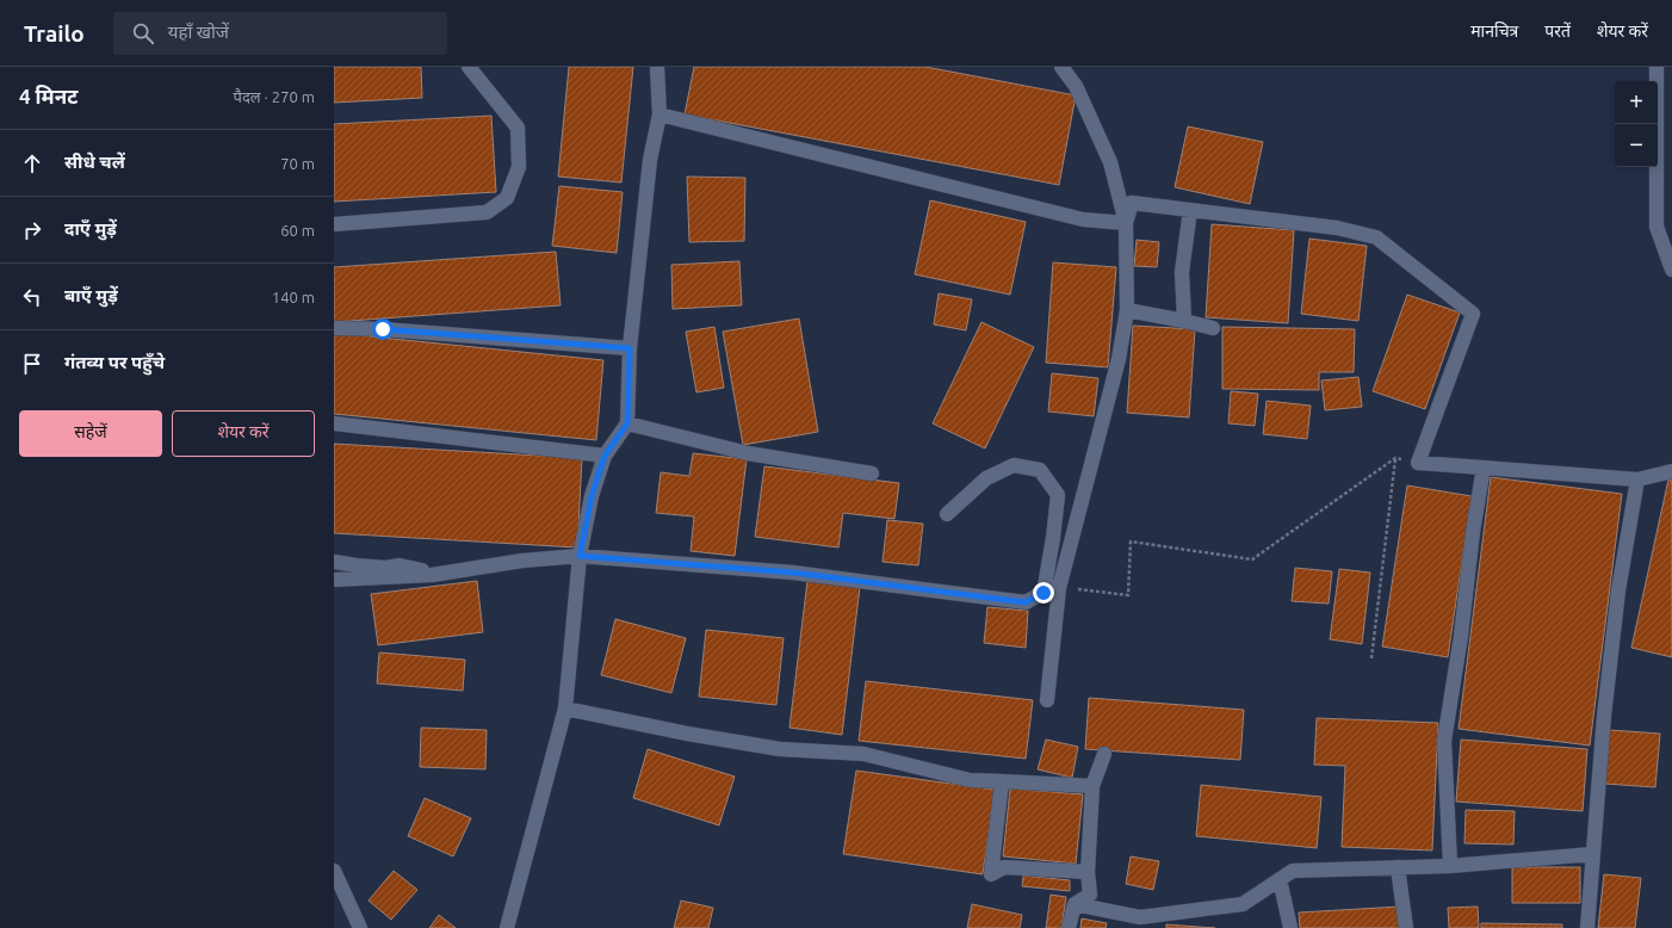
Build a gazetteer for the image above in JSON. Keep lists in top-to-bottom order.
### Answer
{
  "page": {
    "header": "Trailo",
    "search": "यहाँ खोजें",
    "nav": ["मानचित्र", "परतें", "शेयर करें"],
    "heading": ["4 मिनट", "पैदल · 270 m"],
    "map_buttons": ["+", "−"],
    "list": [
      ["सीधे चलें", "70 m"],
      ["दाएँ मुड़ें", "60 m"],
      ["बाएँ मुड़ें", "140 m"],
      "गंतव्य पर पहुँचे"
    ],
    "buttons": ["सहेजें", "शेयर करें"]
  }
}
